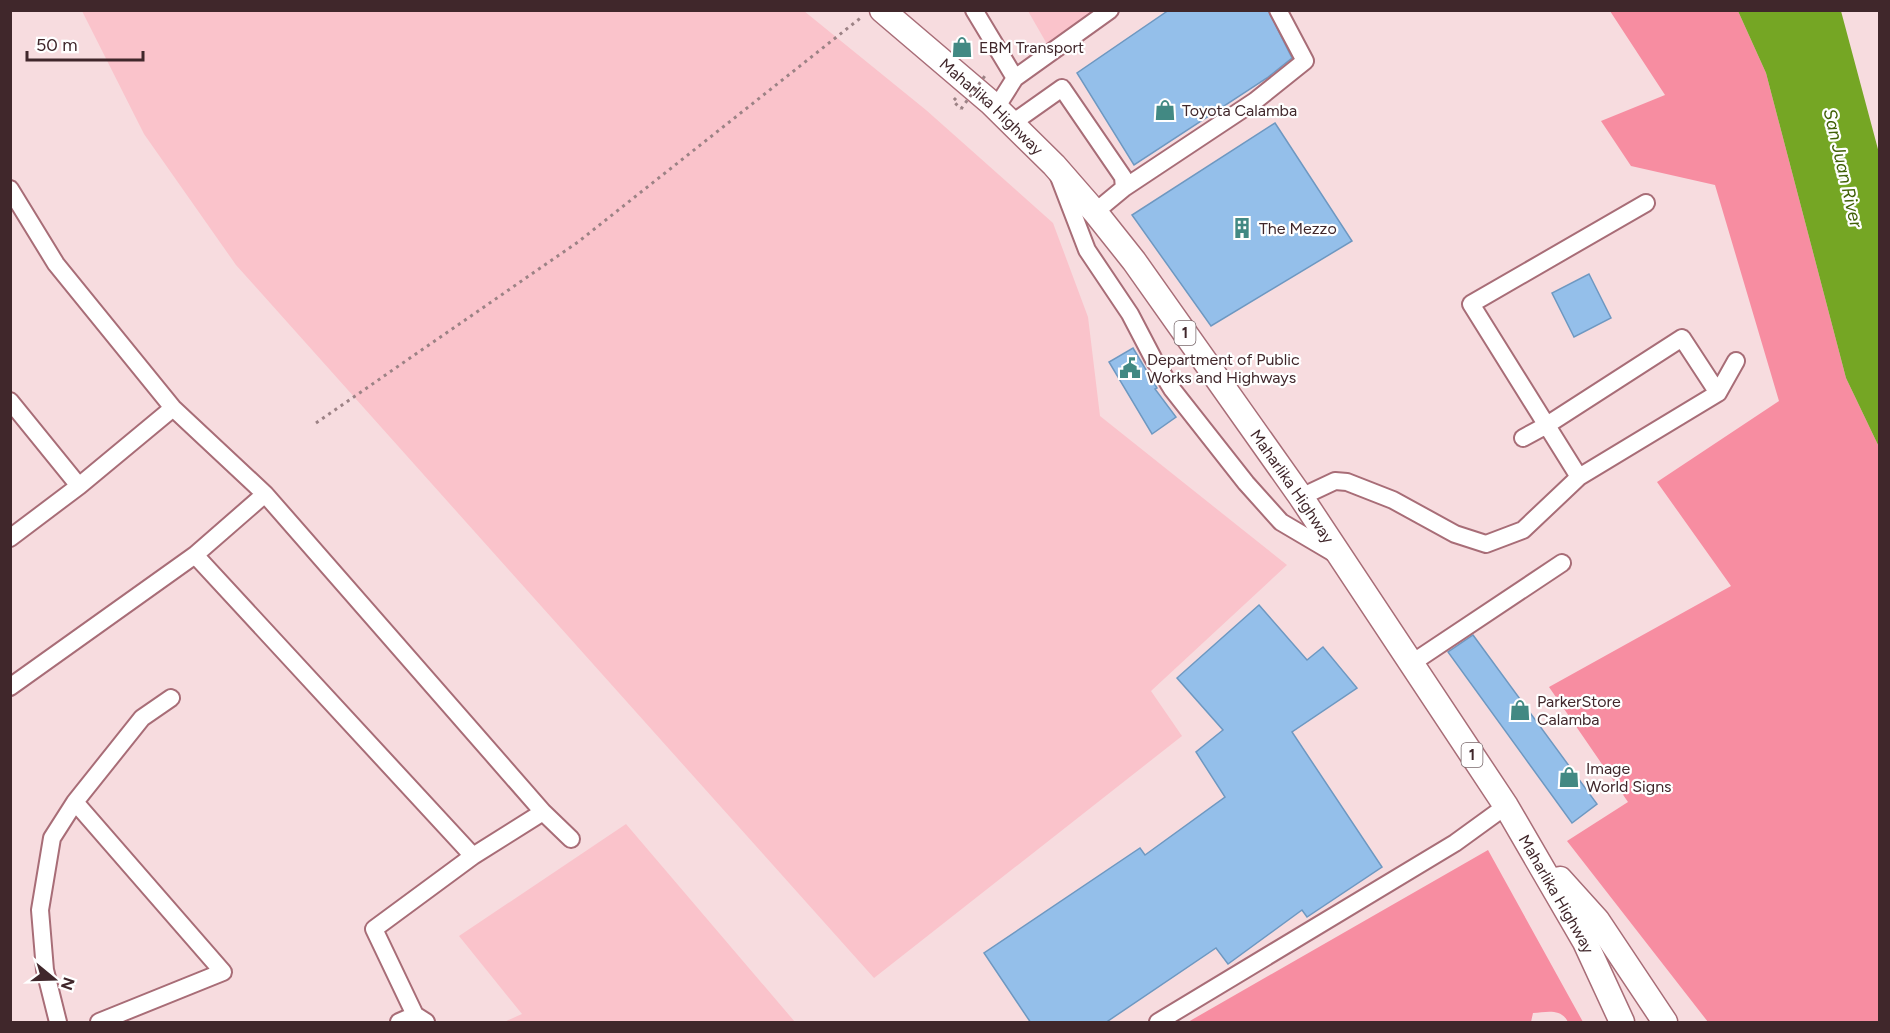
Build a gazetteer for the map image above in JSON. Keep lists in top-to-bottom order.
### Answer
{
  "streets": {
    "highway": ["Maharlika Highway", "1"]
  },
  "water": ["San Juan River"],
  "places": {
    "shop": [
      "EBM Transport",
      "Toyota Calamba",
      "ParkerStore Calamba",
      "Image World Signs"
    ],
    "building": ["The Mezzo"],
    "public building": ["Department of Public Works and Highways"]
  },
  "scale_bar": "50 m",
  "north": "right"
}
